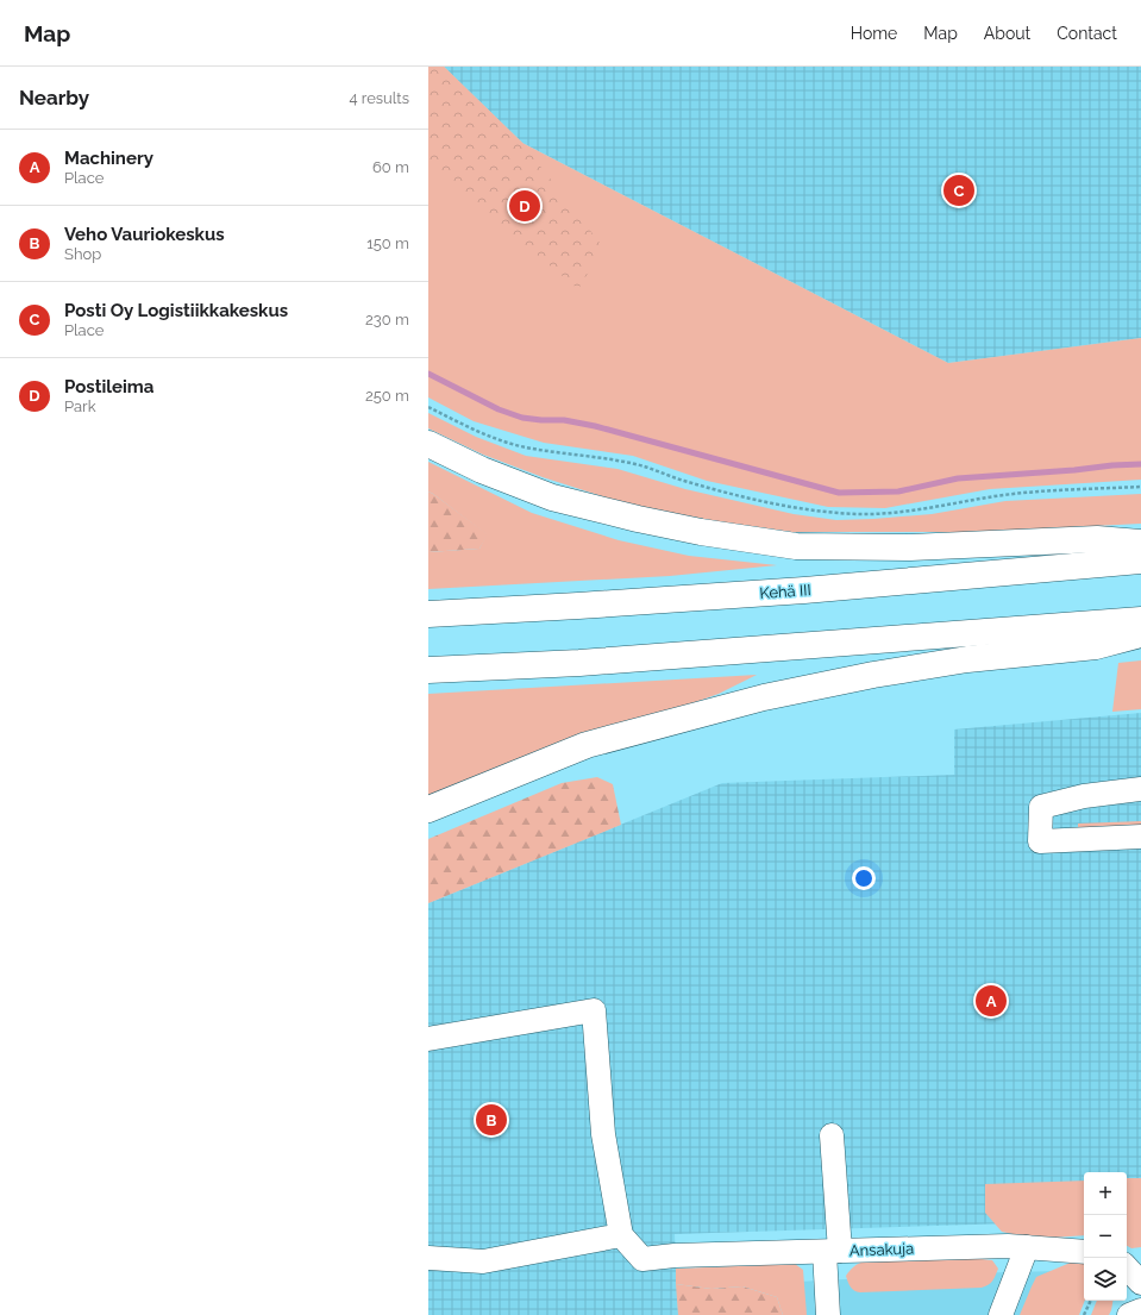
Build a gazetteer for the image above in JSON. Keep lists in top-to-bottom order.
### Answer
{
  "streets": {
    "highway": ["Kehä III"],
    "street": ["Ansakuja"]
  },
  "page": {
    "header": "Map",
    "nav": [
      "Home",
      "Map",
      "About",
      "Contact"
    ],
    "heading": ["Nearby", "4 results"],
    "list": [
      {
        "mark": "A",
        "name": "Machinery",
        "note": "Place",
        "value": "60 m"
      },
      {
        "mark": "B",
        "name": "Veho Vauriokeskus",
        "note": "Shop",
        "value": "150 m"
      },
      {
        "mark": "C",
        "name": "Posti Oy Logistiikkakeskus",
        "note": "Place",
        "value": "230 m"
      },
      {
        "mark": "D",
        "name": "Postileima",
        "note": "Park",
        "value": "250 m"
      }
    ],
    "pins": [
      "C",
      "D",
      "A",
      "B"
    ],
    "map_buttons": ["+", "−"]
  }
}
